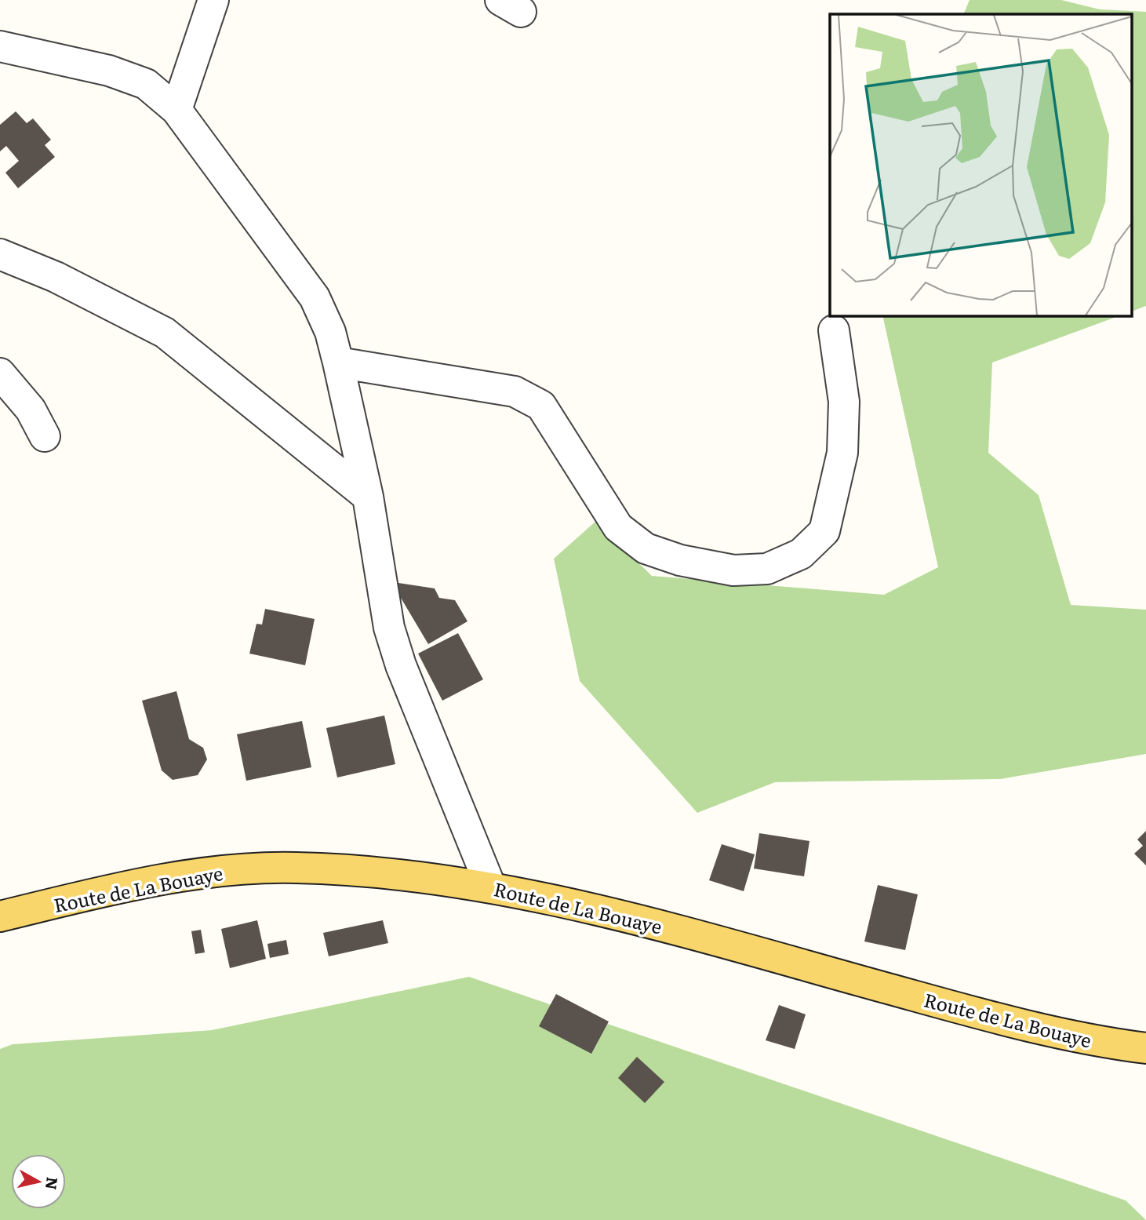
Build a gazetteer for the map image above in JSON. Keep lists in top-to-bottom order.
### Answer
{
  "streets": {
    "main road": ["Route de La Bouaye"]
  },
  "north": "right"
}
